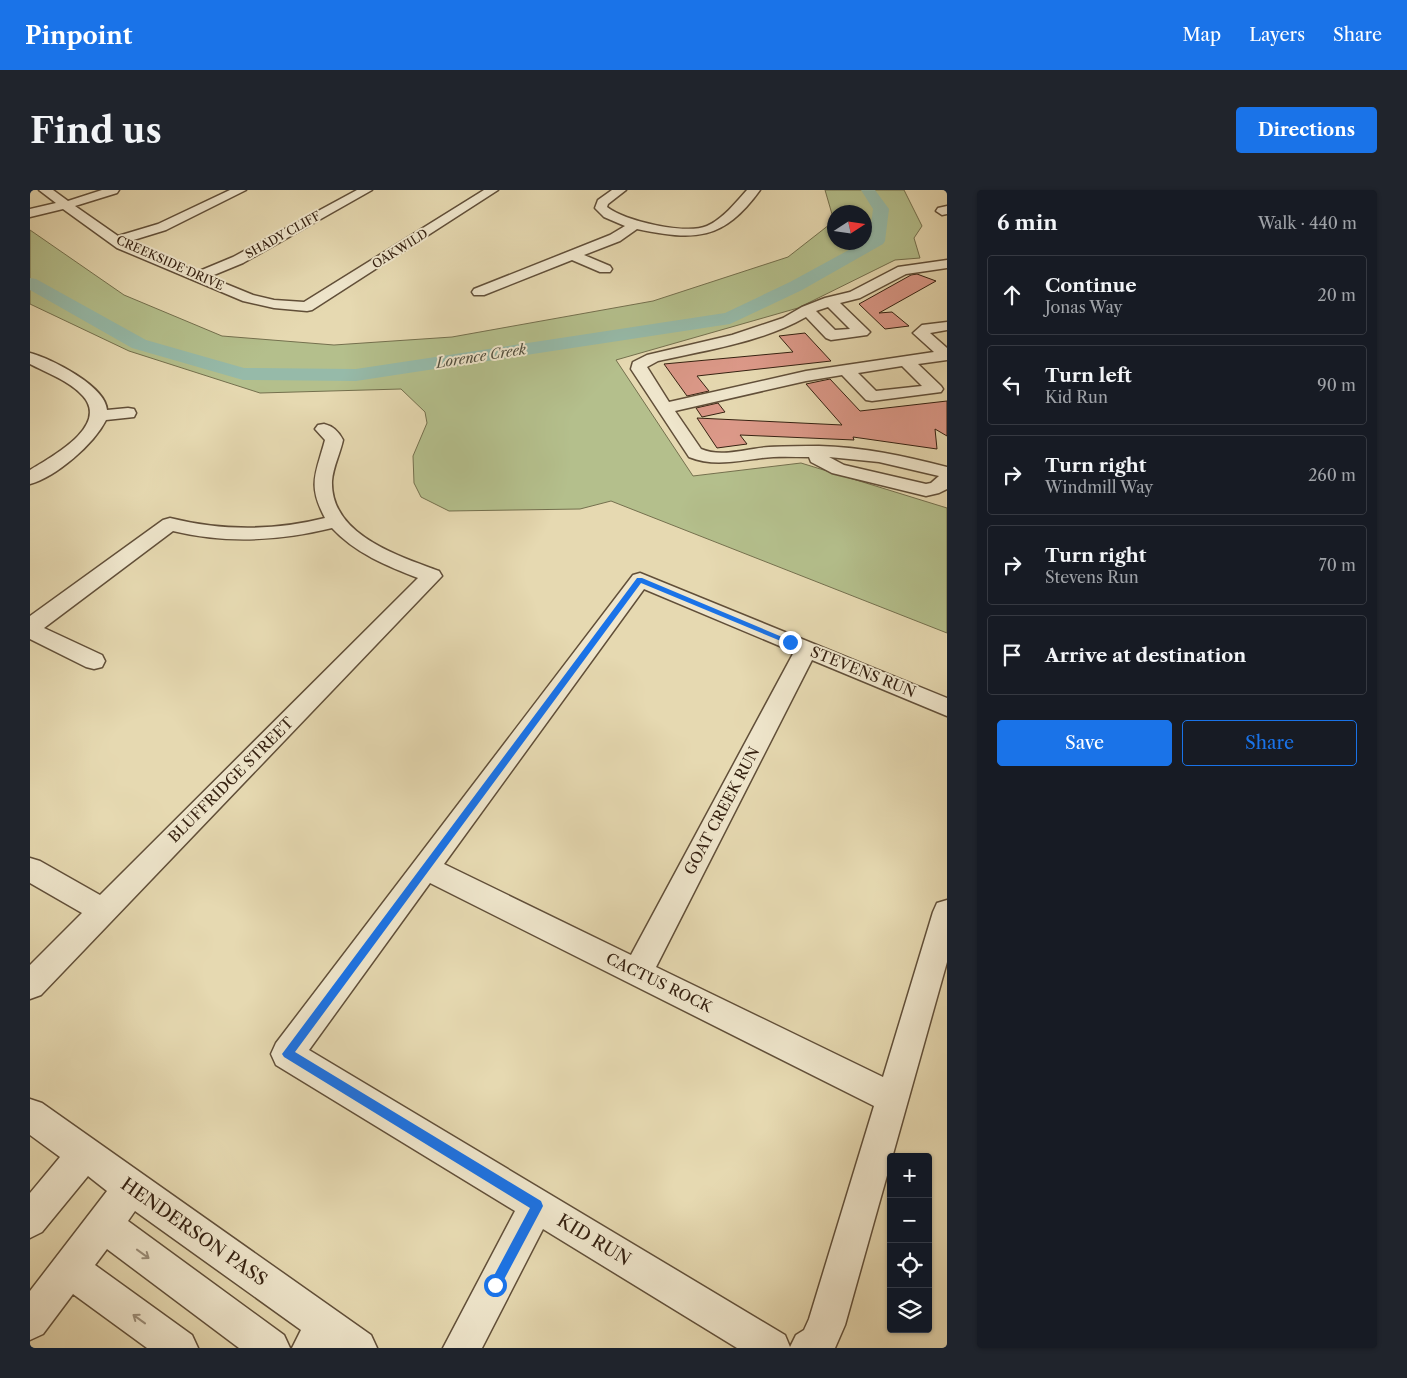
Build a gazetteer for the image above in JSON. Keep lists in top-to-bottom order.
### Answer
{
  "streets": {
    "street": [
      "SHADY CLIFF",
      "OAKWILD",
      "CREEKSIDE DRIVE",
      "STEVENS RUN",
      "BLUFFRIDGE STREET",
      "GOAT CREEK RUN",
      "CACTUS ROCK",
      "HENDERSON PASS",
      "KID RUN"
    ]
  },
  "crossings": [
    ["SHADY CLIFF", "CREEKSIDE DRIVE"],
    ["OAKWILD", "CREEKSIDE DRIVE"],
    ["STEVENS RUN", "GOAT CREEK RUN"],
    ["STEVENS RUN", "CACTUS ROCK"],
    ["STEVENS RUN", "KID RUN"],
    ["GOAT CREEK RUN", "CACTUS ROCK"],
    ["CACTUS ROCK", "KID RUN"]
  ],
  "water": ["Lorence Creek"],
  "north": "right",
  "page": {
    "header": "Pinpoint",
    "nav": ["Map", "Layers", "Share"],
    "buttons": [
      "Directions",
      ["Save", "Share"]
    ],
    "title": "Find us",
    "heading": ["6 min", "Walk · 440 m"],
    "list": [
      ["Continue", "Jonas Way", "20 m"],
      ["Turn left", "Kid Run", "90 m"],
      ["Turn right", "Windmill Way", "260 m"],
      ["Turn right", "Stevens Run", "70 m"],
      "Arrive at destination"
    ],
    "map_buttons": ["+", "−"]
  }
}
